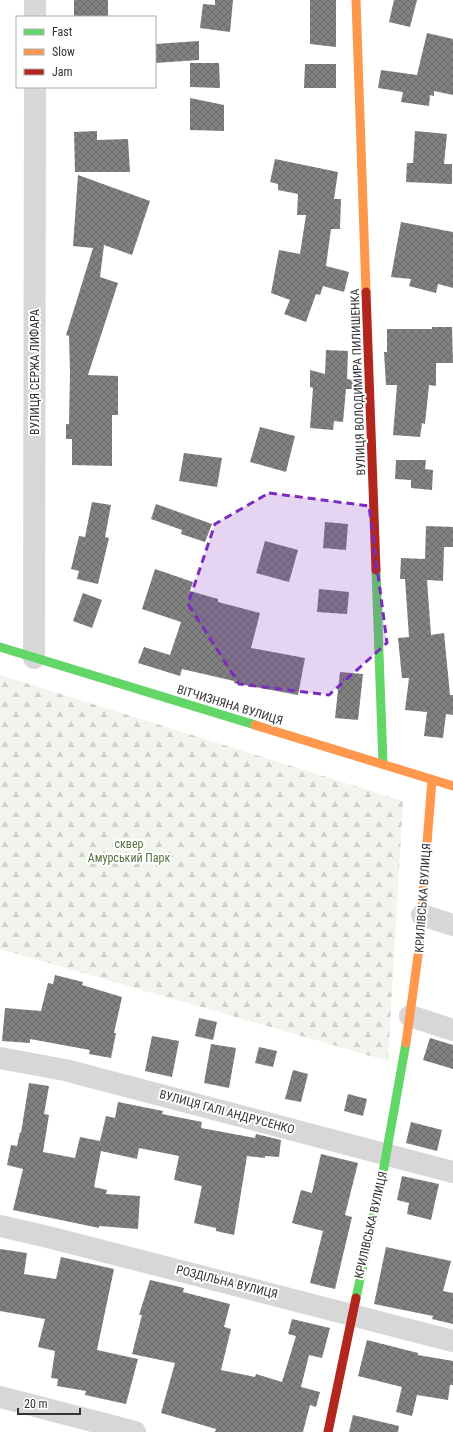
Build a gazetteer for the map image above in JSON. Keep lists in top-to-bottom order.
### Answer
{
  "streets": {
    "street": [
      "ВУЛИЦЯ СЕРЖА ЛИФАРА",
      "ВУЛИЦЯ ВОЛОДИМИРА ПИЛИШЕНКА",
      "ВІТЧИЗНЯНА ВУЛИЦЯ",
      "КРИЛІВСЬКА ВУЛИЦЯ",
      "ВУЛИЦЯ ГАЛІ АНДРУСЕНКО",
      "РОЗДІЛЬНА ВУЛИЦЯ"
    ]
  },
  "crossings": [
    ["ВУЛИЦЯ СЕРЖА ЛИФАРА", "ВІТЧИЗНЯНА ВУЛИЦЯ"],
    ["ВУЛИЦЯ ВОЛОДИМИРА ПИЛИШЕНКА", "ВІТЧИЗНЯНА ВУЛИЦЯ"],
    ["ВІТЧИЗНЯНА ВУЛИЦЯ", "КРИЛІВСЬКА ВУЛИЦЯ"],
    ["КРИЛІВСЬКА ВУЛИЦЯ", "ВУЛИЦЯ ГАЛІ АНДРУСЕНКО"],
    ["КРИЛІВСЬКА ВУЛИЦЯ", "РОЗДІЛЬНА ВУЛИЦЯ"]
  ],
  "parks": ["сквер Амурський Парк"],
  "legend": ["Fast", "Slow", "Jam"],
  "scale_bar": "20 m"
}
